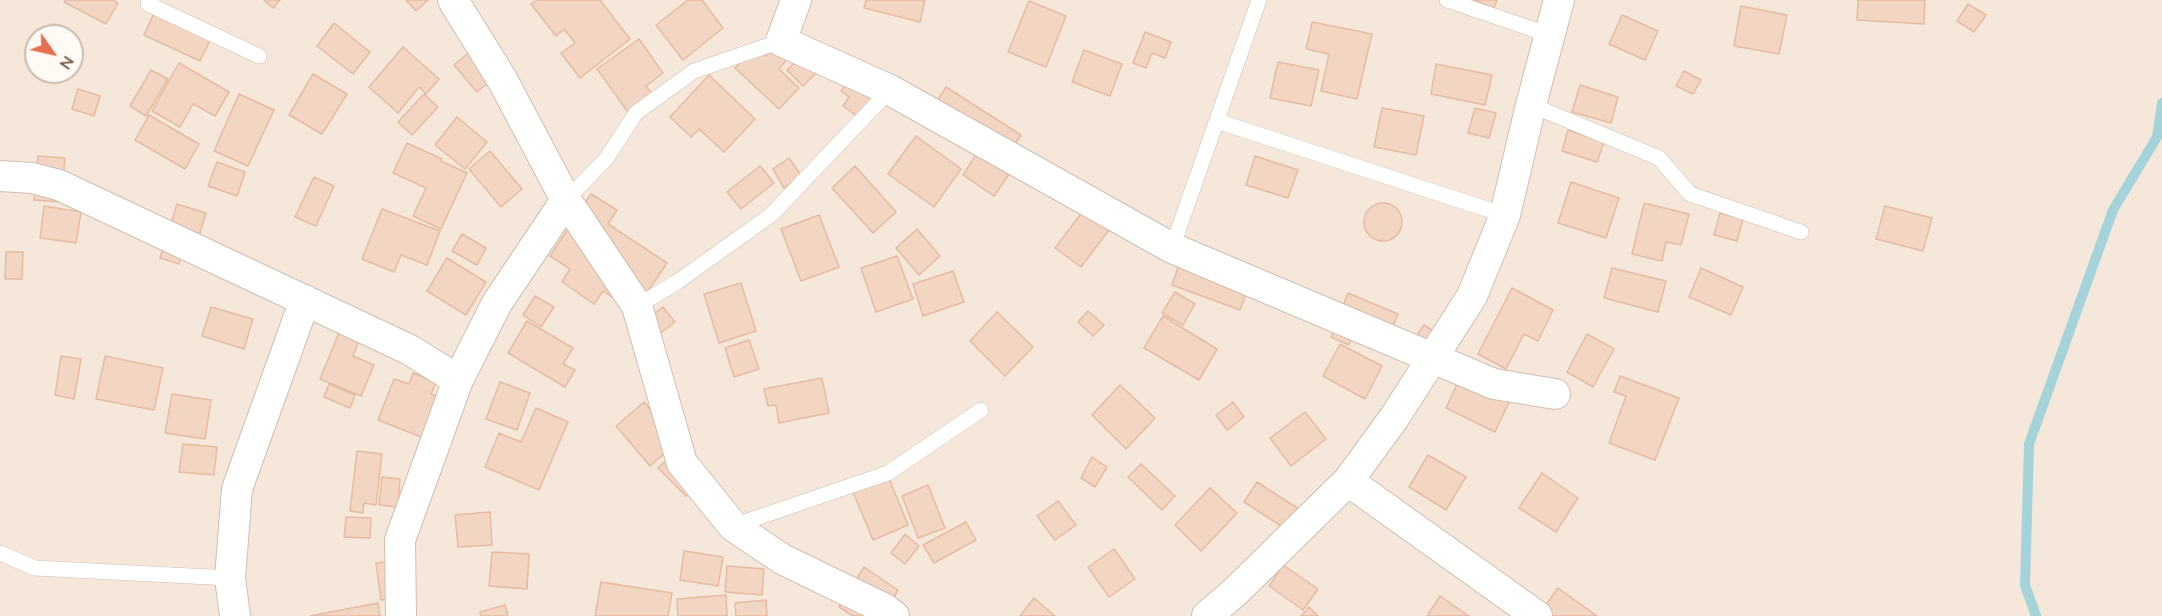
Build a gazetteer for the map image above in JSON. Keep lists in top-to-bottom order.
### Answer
{
  "north": "bottom right"
}
